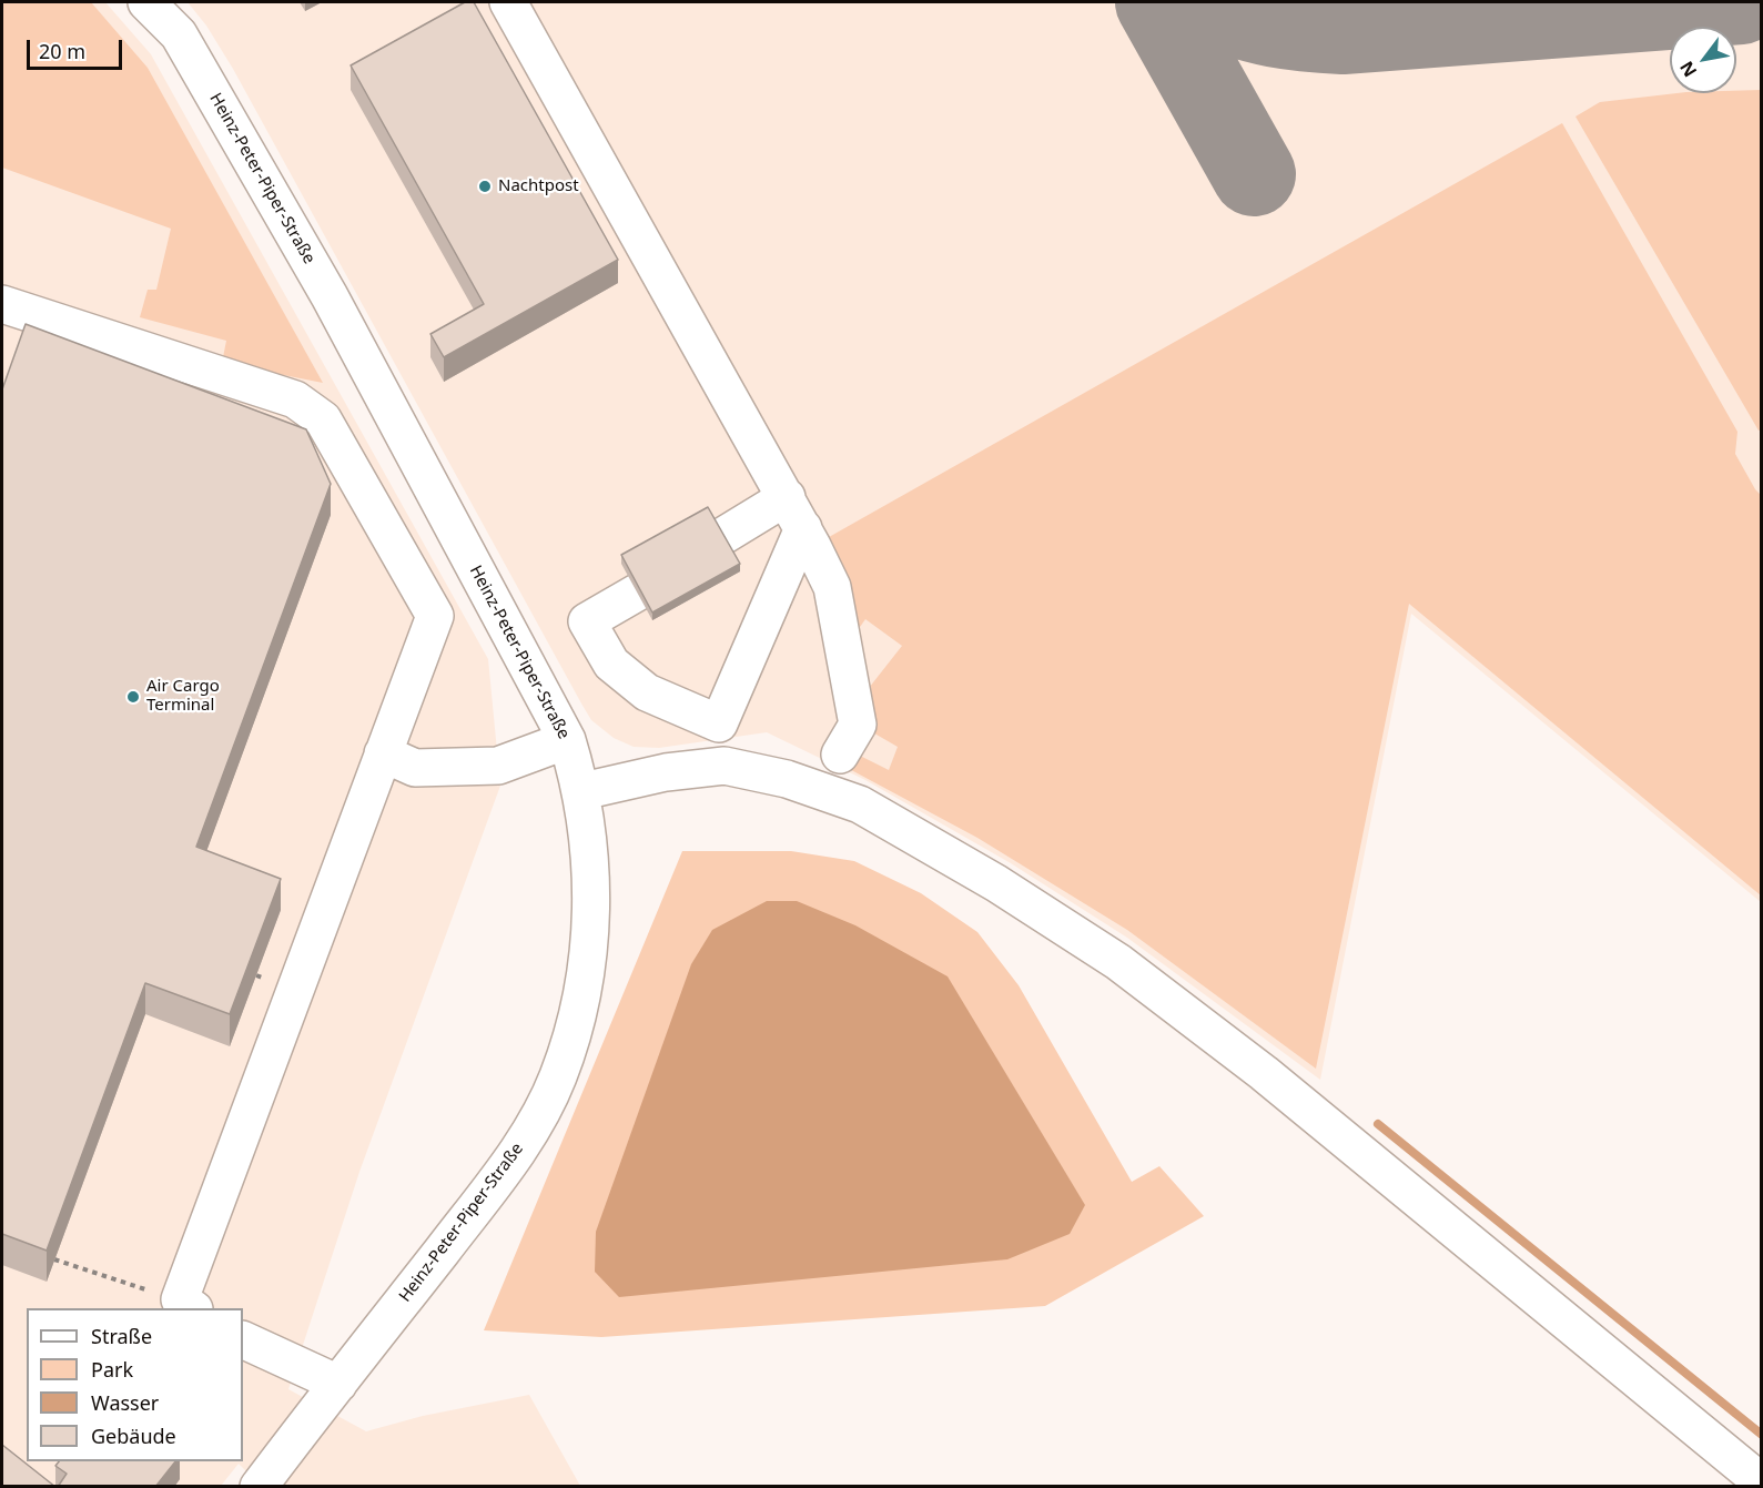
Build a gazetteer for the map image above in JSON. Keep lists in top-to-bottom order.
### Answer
{
  "streets": {
    "street": ["Heinz-Peter-Piper-Straße"]
  },
  "places": ["Nachtpost", "Air Cargo Terminal"],
  "legend": [
    "Straße",
    "Park",
    "Wasser",
    "Gebäude"
  ],
  "scale_bar": "20 m",
  "north": "bottom left"
}
